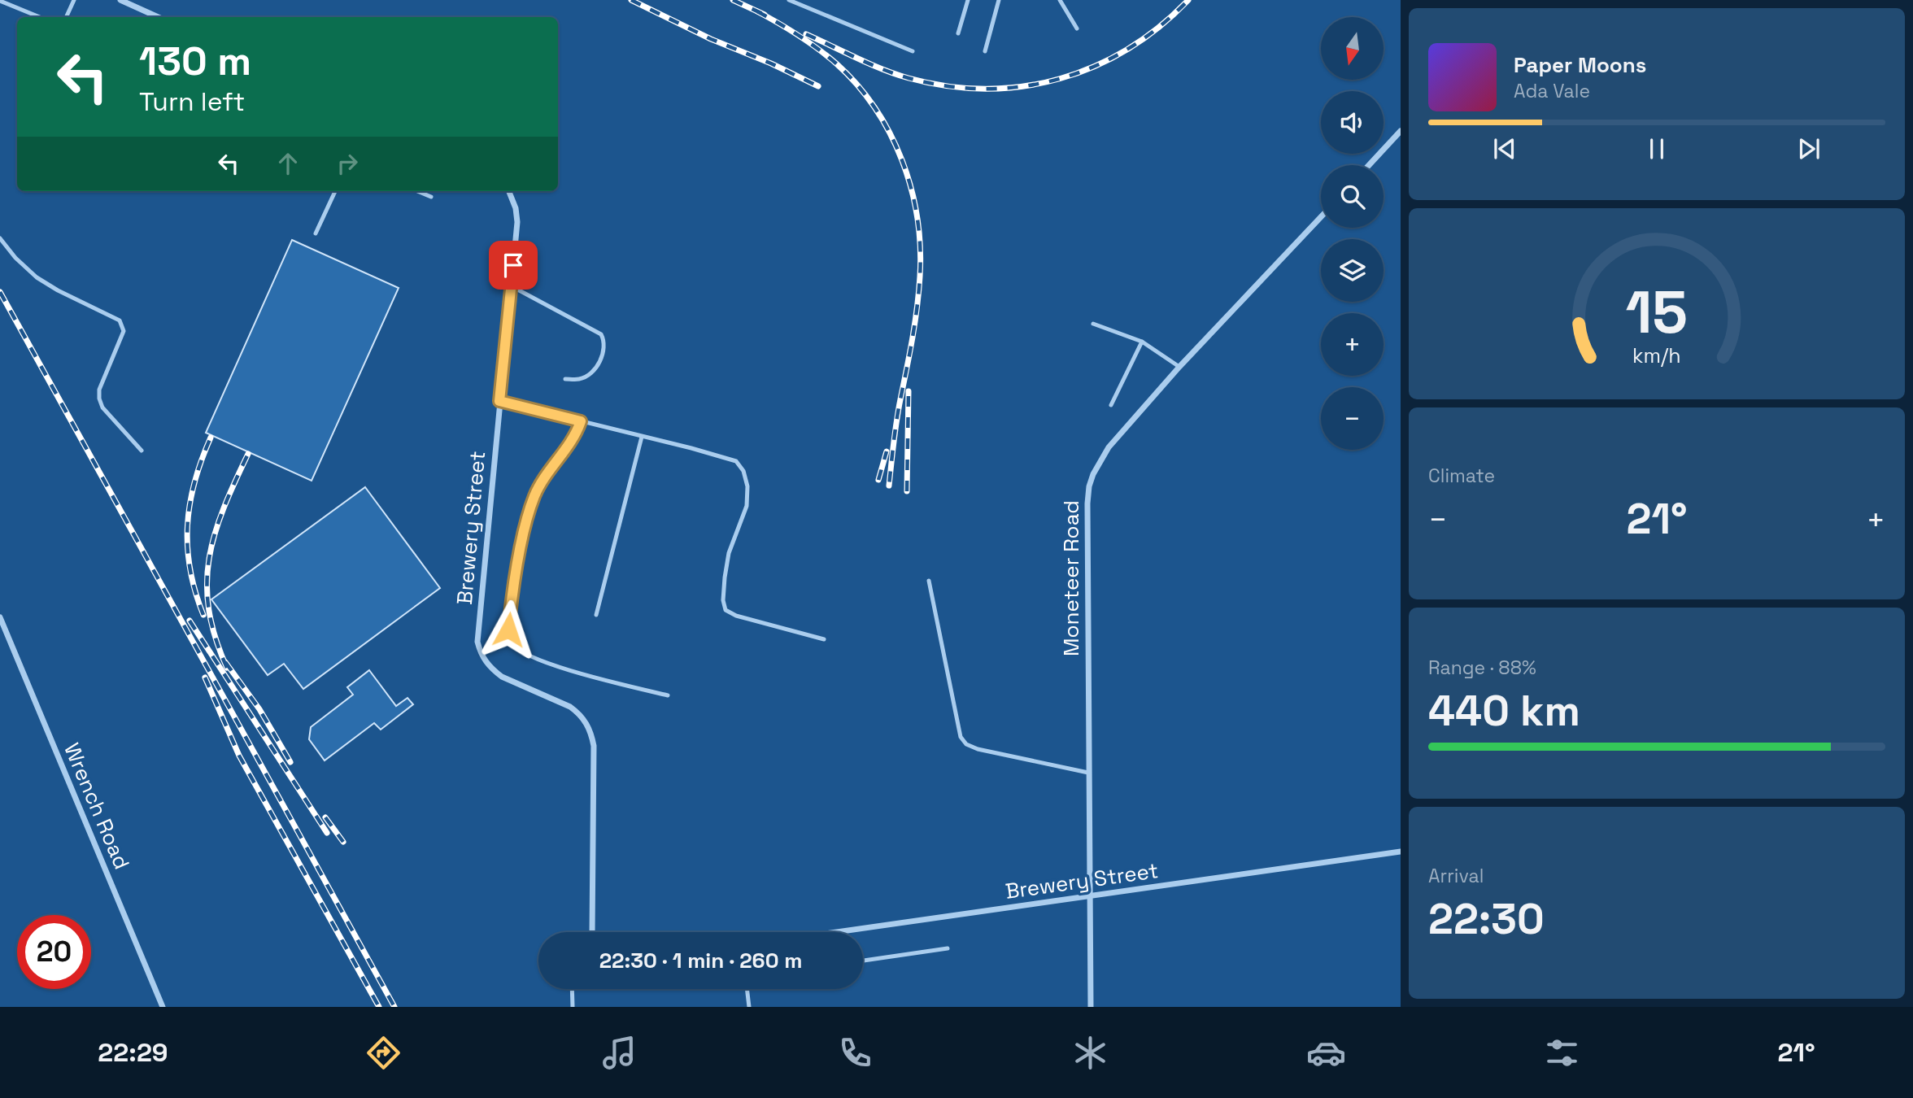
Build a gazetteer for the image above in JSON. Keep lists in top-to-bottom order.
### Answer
{
  "streets": {
    "street": ["Brewery Street", "Moneteer Road", "Wrench Road"]
  },
  "crossings": [
    ["Brewery Street", "Moneteer Road"]
  ],
  "north": "bottom",
  "page": {
    "map_buttons": ["+", "−"],
    "turn": ["130 m", "Turn left"],
    "song": ["Paper Moons", "Ada Vale"],
    "tile": [
      "Climate",
      ["Range · 88%", "440 km"],
      ["Arrival", "22:30"]
    ],
    "heat": ["−", "21°", "+"],
    "limit": "20",
    "trip": "22:30 · 1 min · 260 m",
    "tabs": ["22:29", "21°"],
    "gauge": ["15", "km/h"]
  }
}
